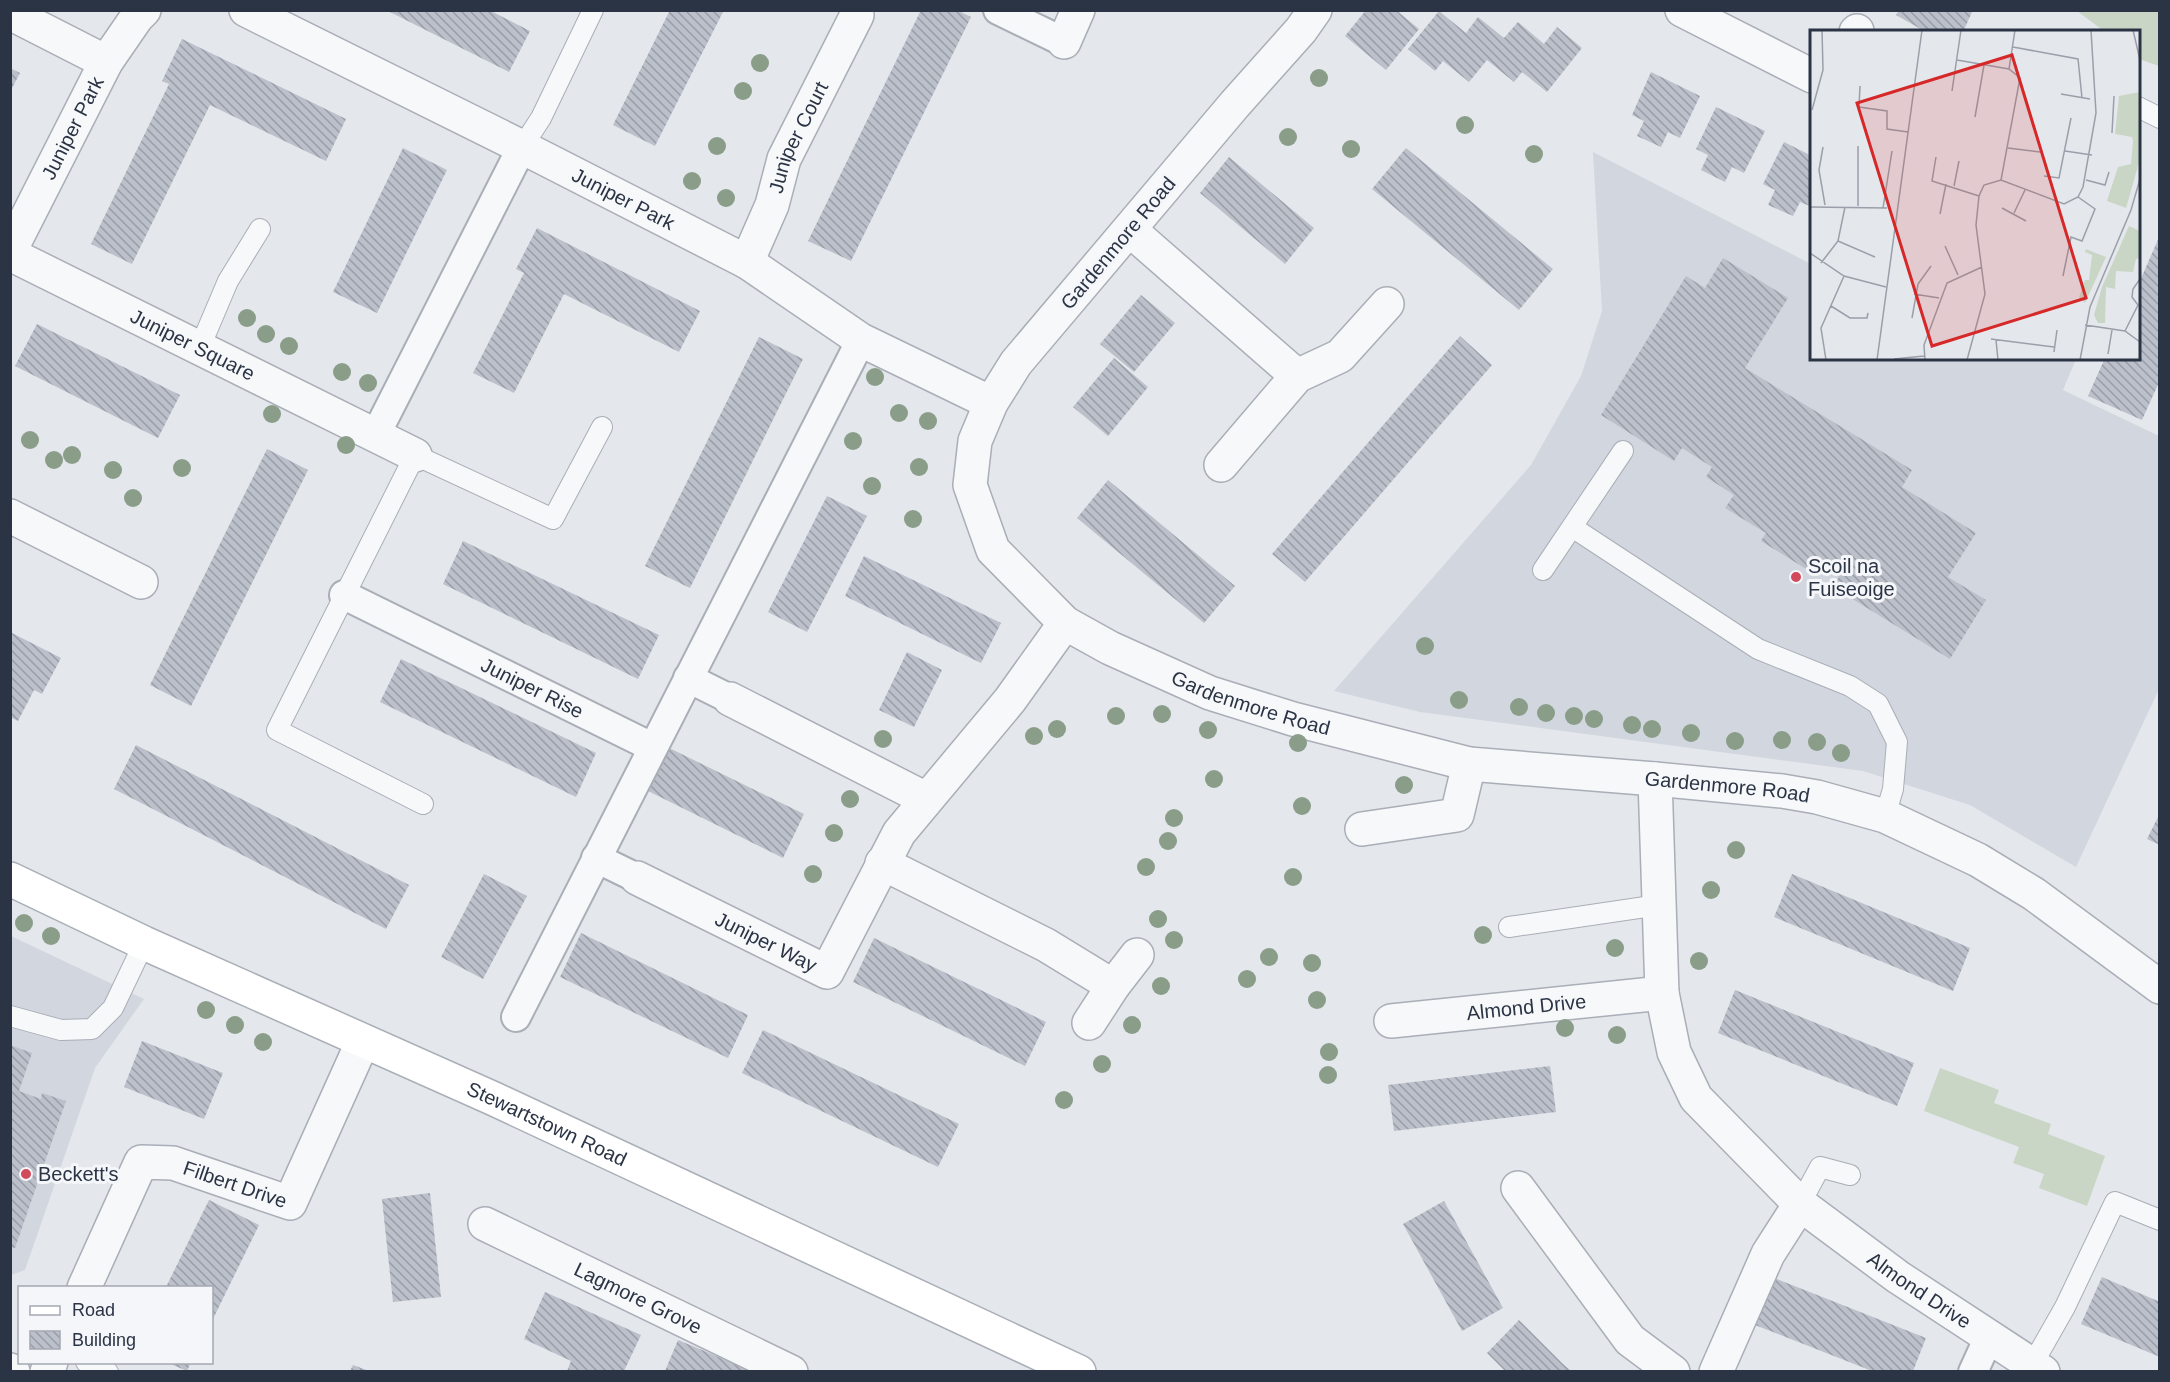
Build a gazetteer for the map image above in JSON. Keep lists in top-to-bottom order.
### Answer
{
  "streets": {
    "main road": ["Stewartstown Road"],
    "street": [
      "Juniper Park",
      "Juniper Court",
      "Gardenmore Road",
      "Juniper Square",
      "Juniper Rise",
      "Juniper Way",
      "Almond Drive",
      "Filbert Drive",
      "Lagmore Grove"
    ]
  },
  "crossings": [
    ["Juniper Park", "Juniper Court"],
    ["Juniper Park", "Gardenmore Road"],
    ["Juniper Park", "Juniper Square"],
    ["Gardenmore Road", "Juniper Way"],
    ["Gardenmore Road", "Almond Drive"],
    ["Stewartstown Road", "Filbert Drive"]
  ],
  "places": ["Scoil na Fuiseoige", "Beckett's"],
  "legend": ["Road", "Building"]
}
